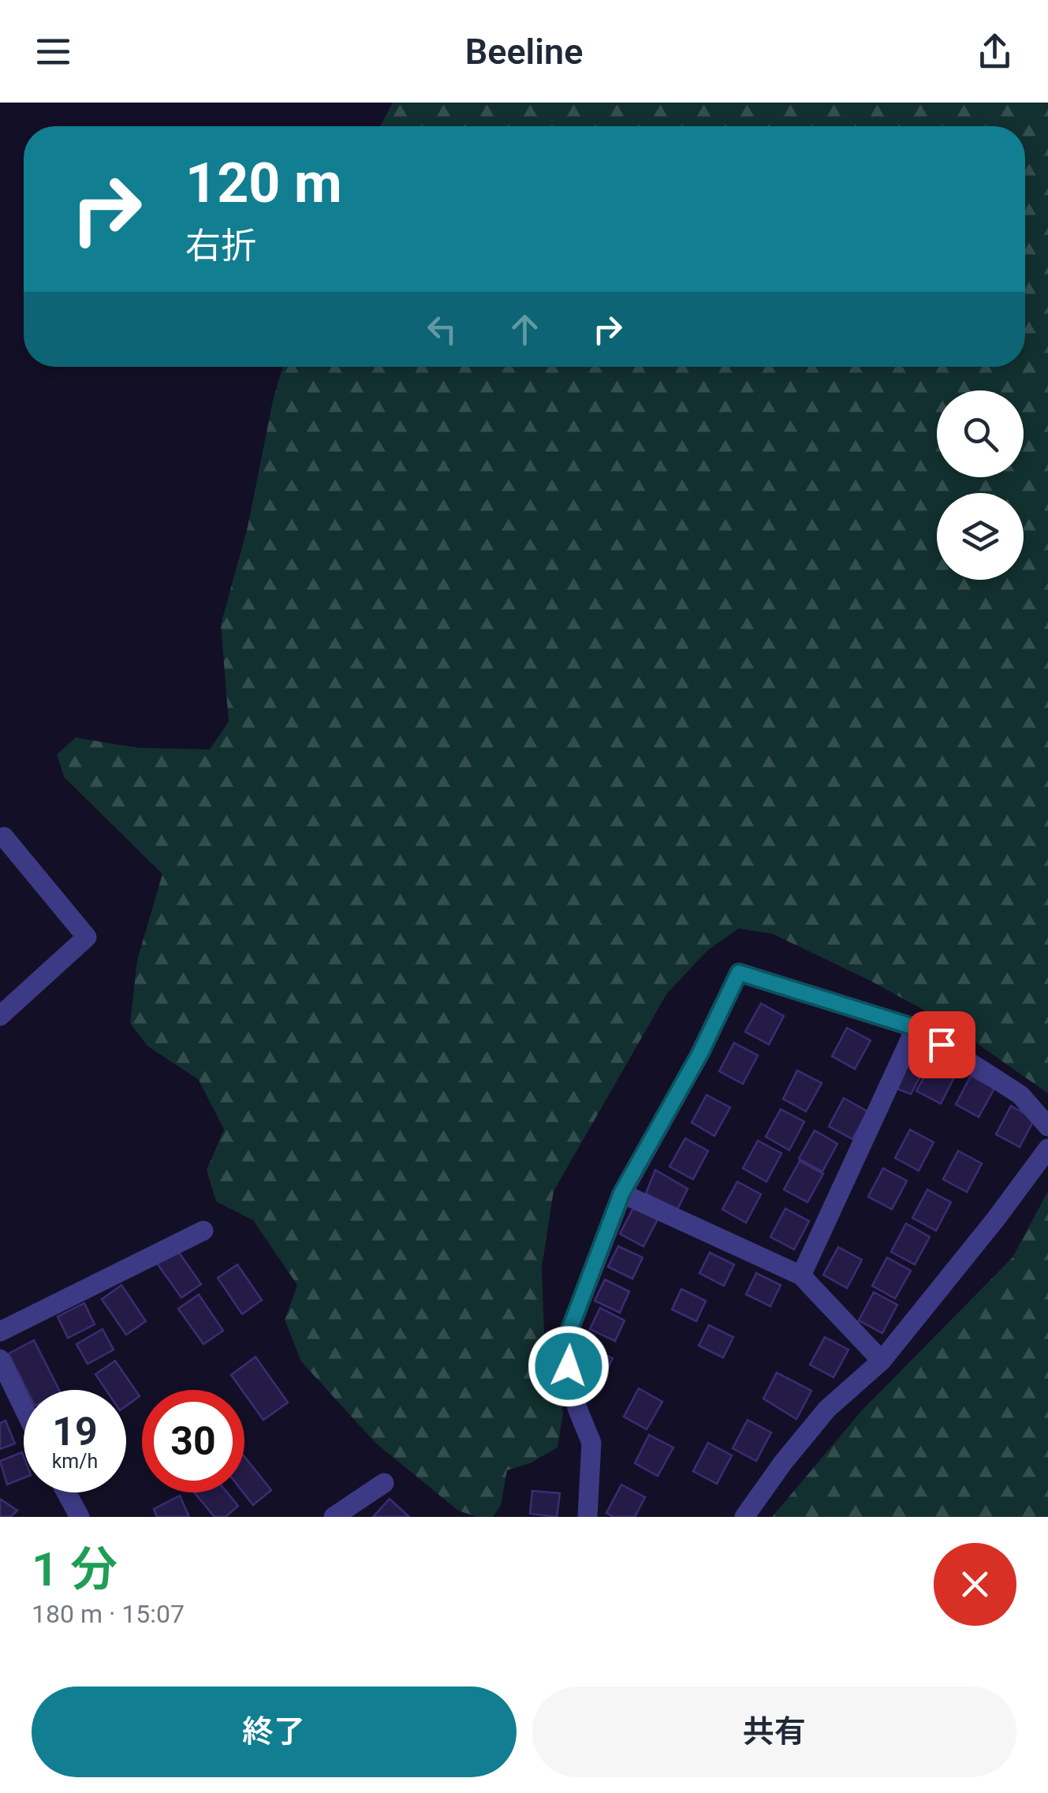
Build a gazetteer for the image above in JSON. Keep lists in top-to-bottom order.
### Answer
{
  "page": {
    "header": "Beeline",
    "turn": ["120 m", "右折"],
    "speed": "19 km/h",
    "limit": "30",
    "heading": ["1 分", "180 m · 15:07"],
    "buttons": ["終了", "共有"]
  }
}
